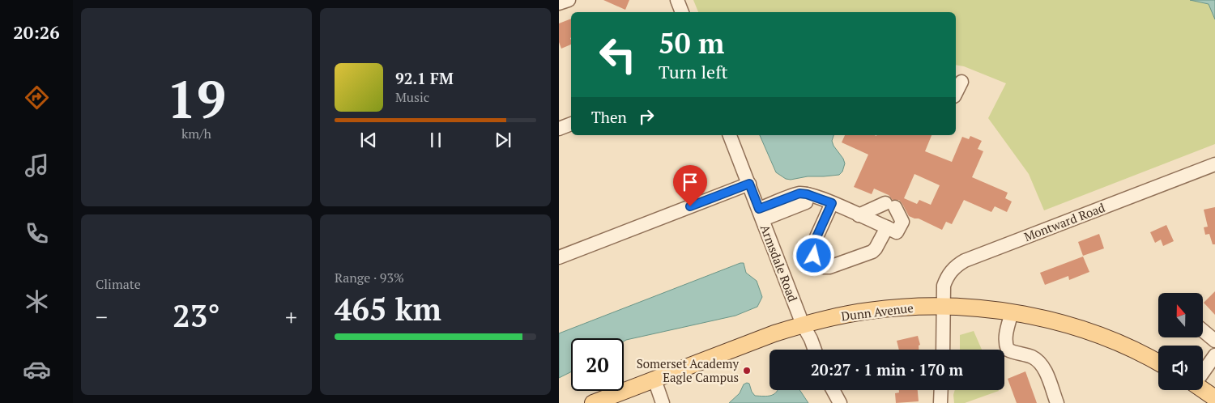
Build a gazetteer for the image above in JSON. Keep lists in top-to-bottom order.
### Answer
{
  "streets": {
    "main road": ["Dunn Avenue"],
    "street": ["Montward Road", "Armsdale Road"]
  },
  "crossings": [
    ["Montward Road", "Dunn Avenue"],
    ["Armsdale Road", "Dunn Avenue"]
  ],
  "places": ["Somerset Academy Eagle Campus"],
  "north": "top",
  "page": {
    "tabs": "20:26",
    "tile": [
      ["19", "km/h"],
      "Climate",
      ["Range · 93%", "465 km"]
    ],
    "turn": ["50 m", "Turn left"],
    "song": ["92.1 FM", "Music"],
    "then": "Then",
    "heat": ["−", "23°", "+"],
    "limit": "20",
    "trip": "20:27 · 1 min · 170 m"
  }
}
